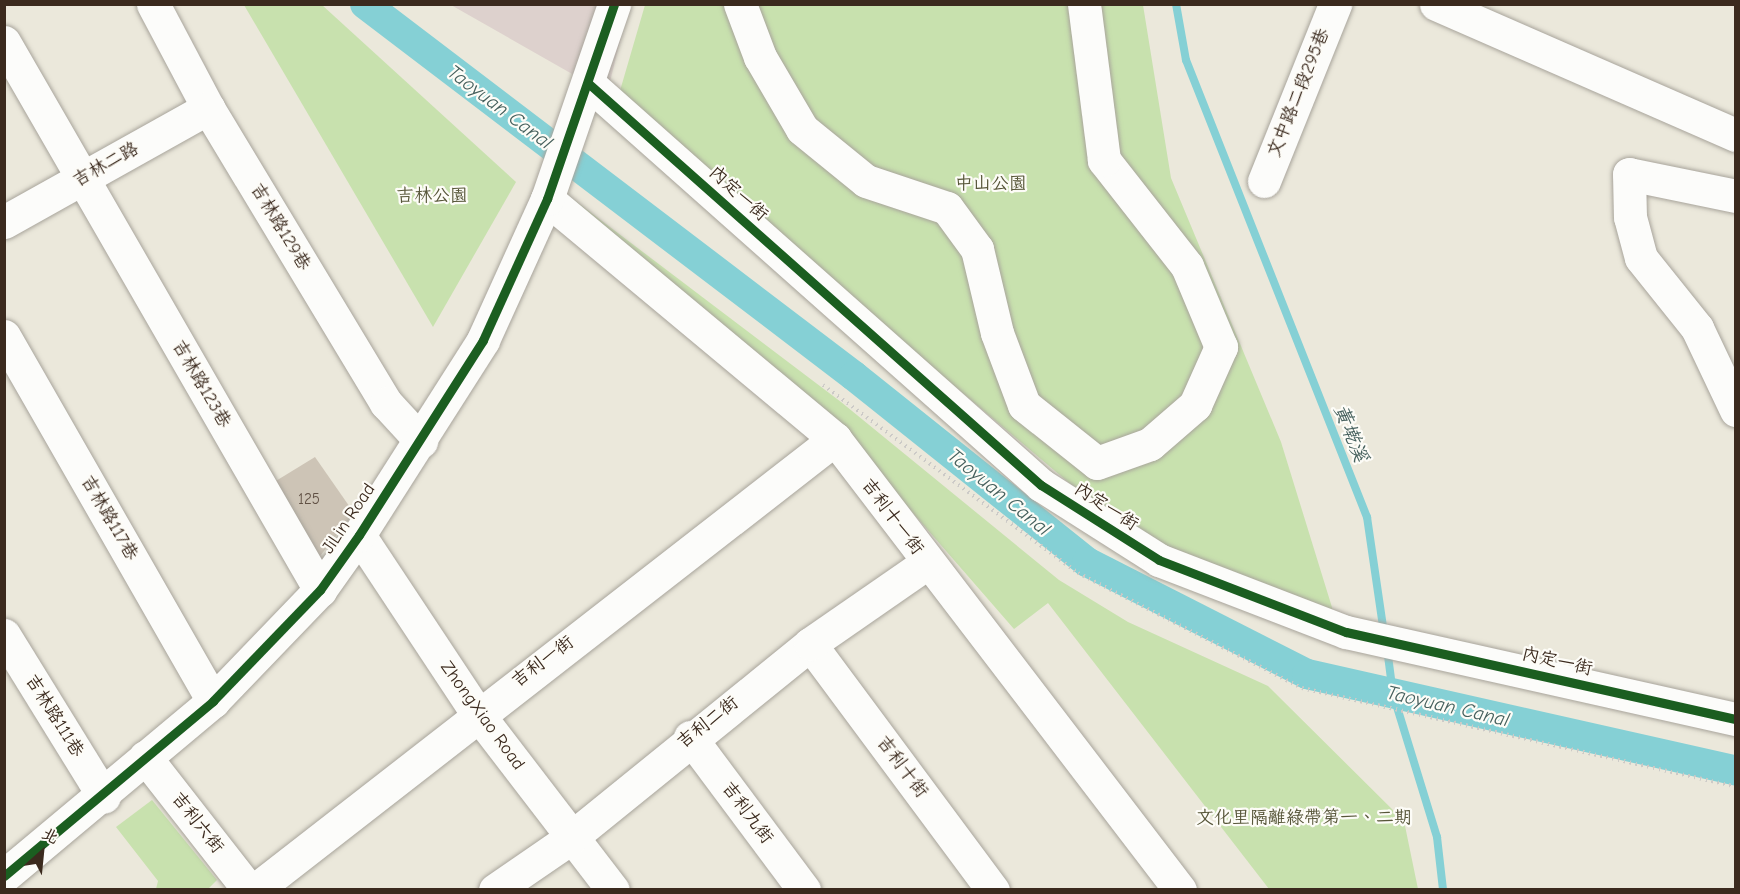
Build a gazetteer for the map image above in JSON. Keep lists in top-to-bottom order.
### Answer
{
  "streets": {
    "street": [
      "文中路二段295巷",
      "吉林二路",
      "內定一街",
      "吉林路129巷",
      "吉林路123巷",
      "吉利十一街",
      "吉林路117巷",
      "JiLin Road",
      "吉利一街",
      "吉林路111巷",
      "ZhongXiao Road",
      "吉利二街",
      "吉利十街",
      "吉利九街",
      "吉利六街"
    ]
  },
  "crossings": [
    ["吉林二路", "吉林路129巷"],
    ["吉林二路", "吉林路123巷"],
    ["內定一街", "JiLin Road"],
    ["吉林路129巷", "JiLin Road"],
    ["吉林路123巷", "JiLin Road"],
    ["吉利十一街", "JiLin Road"],
    ["吉利十一街", "吉利一街"],
    ["吉利十一街", "吉利二街"],
    ["吉林路117巷", "JiLin Road"],
    ["JiLin Road", "吉林路111巷"],
    ["JiLin Road", "ZhongXiao Road"],
    ["JiLin Road", "吉利六街"],
    ["吉利一街", "ZhongXiao Road"],
    ["ZhongXiao Road", "吉利二街"],
    ["吉利二街", "吉利十街"],
    ["吉利二街", "吉利九街"]
  ],
  "water": ["Taoyuan Canal", "黃墘溪"],
  "parks": ["中山公園", "吉林公園", "文化里隔離綠帶第一、二期"],
  "house_numbers": ["125"],
  "north": "top right"
}
